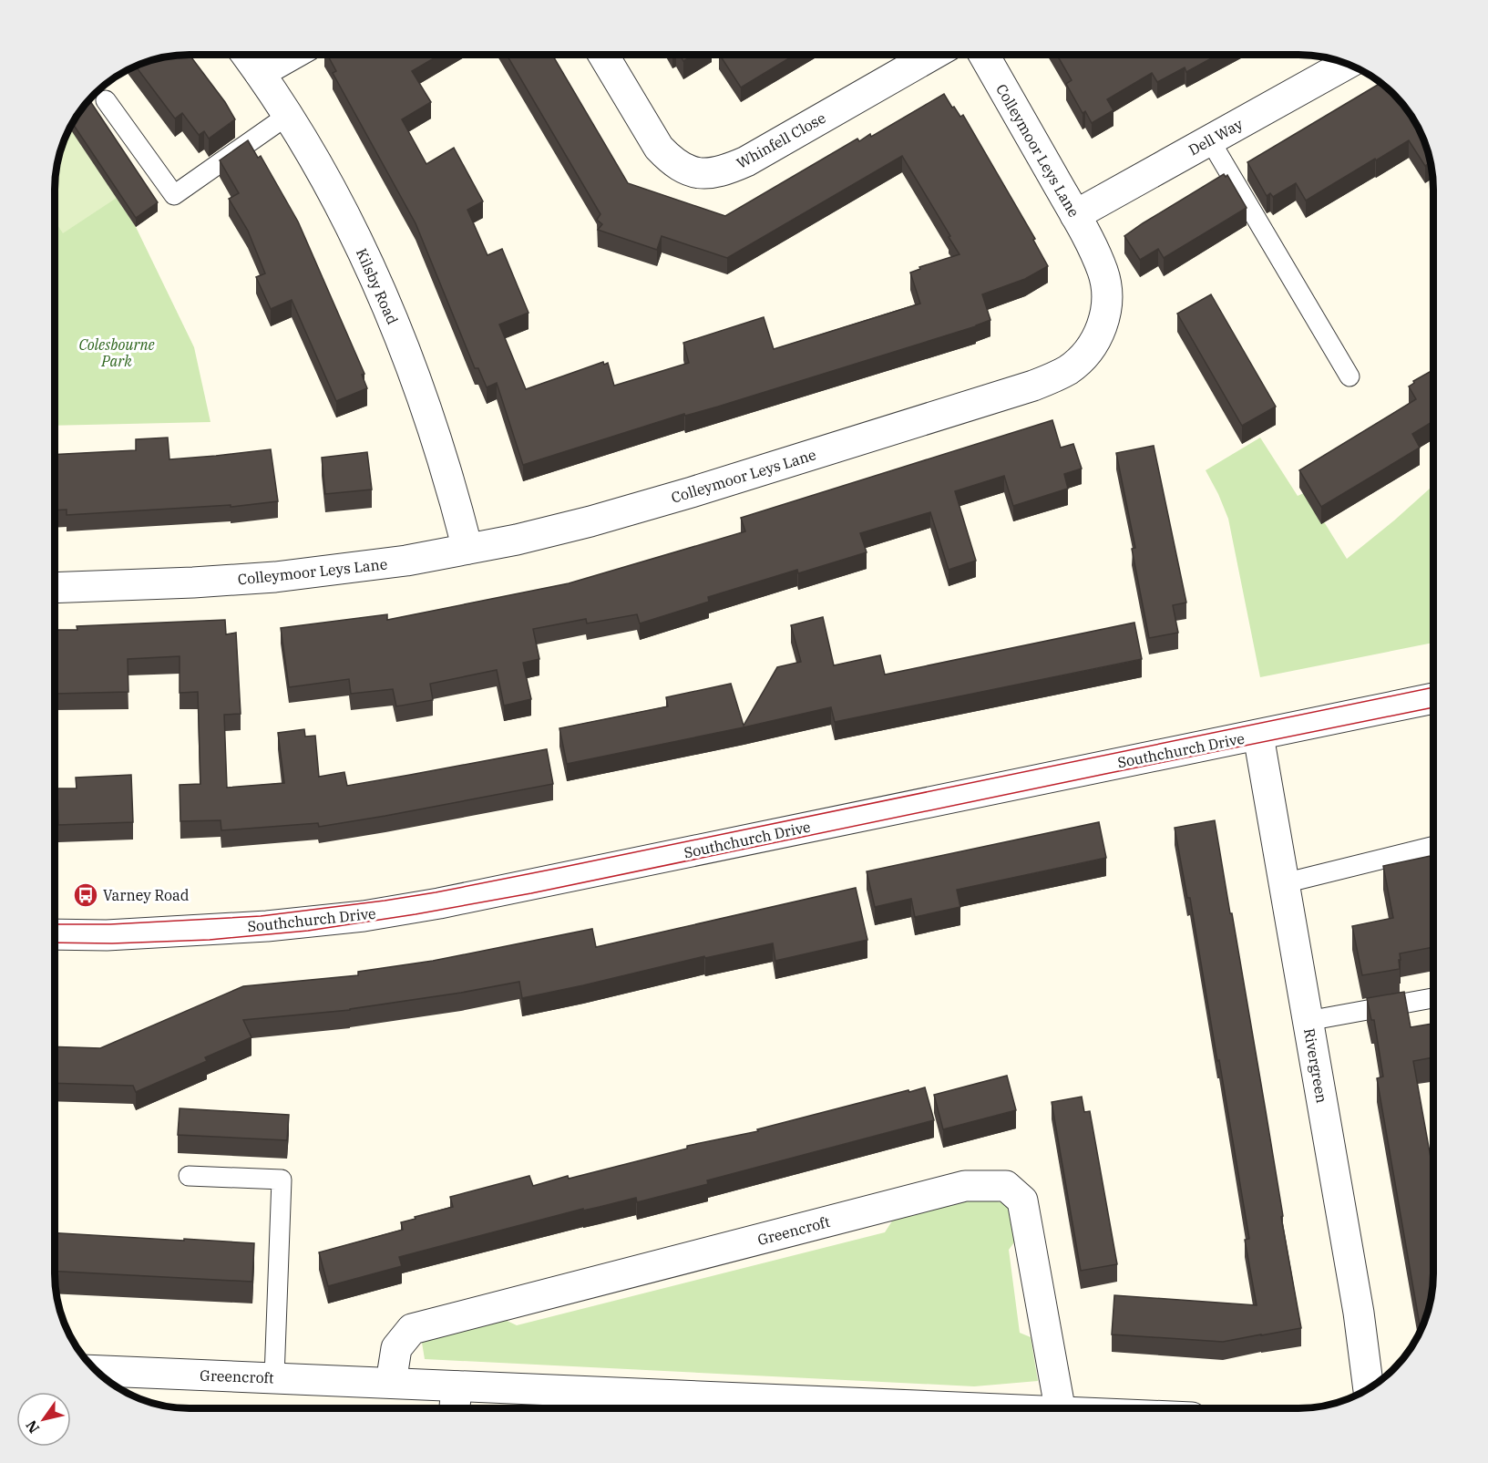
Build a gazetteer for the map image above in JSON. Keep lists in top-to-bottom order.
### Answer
{
  "streets": {
    "street": [
      "Dell Way",
      "Whinfell Close",
      "Colleymoor Leys Lane",
      "Kilsby Road",
      "Southchurch Drive",
      "Rivergreen",
      "Greencroft"
    ]
  },
  "crossings": [
    ["Dell Way", "Colleymoor Leys Lane"],
    ["Colleymoor Leys Lane", "Kilsby Road"],
    ["Southchurch Drive", "Rivergreen"]
  ],
  "parks": ["Colesbourne Park"],
  "places": {
    "bus stop": ["Varney Road"]
  },
  "north": "bottom left"
}
